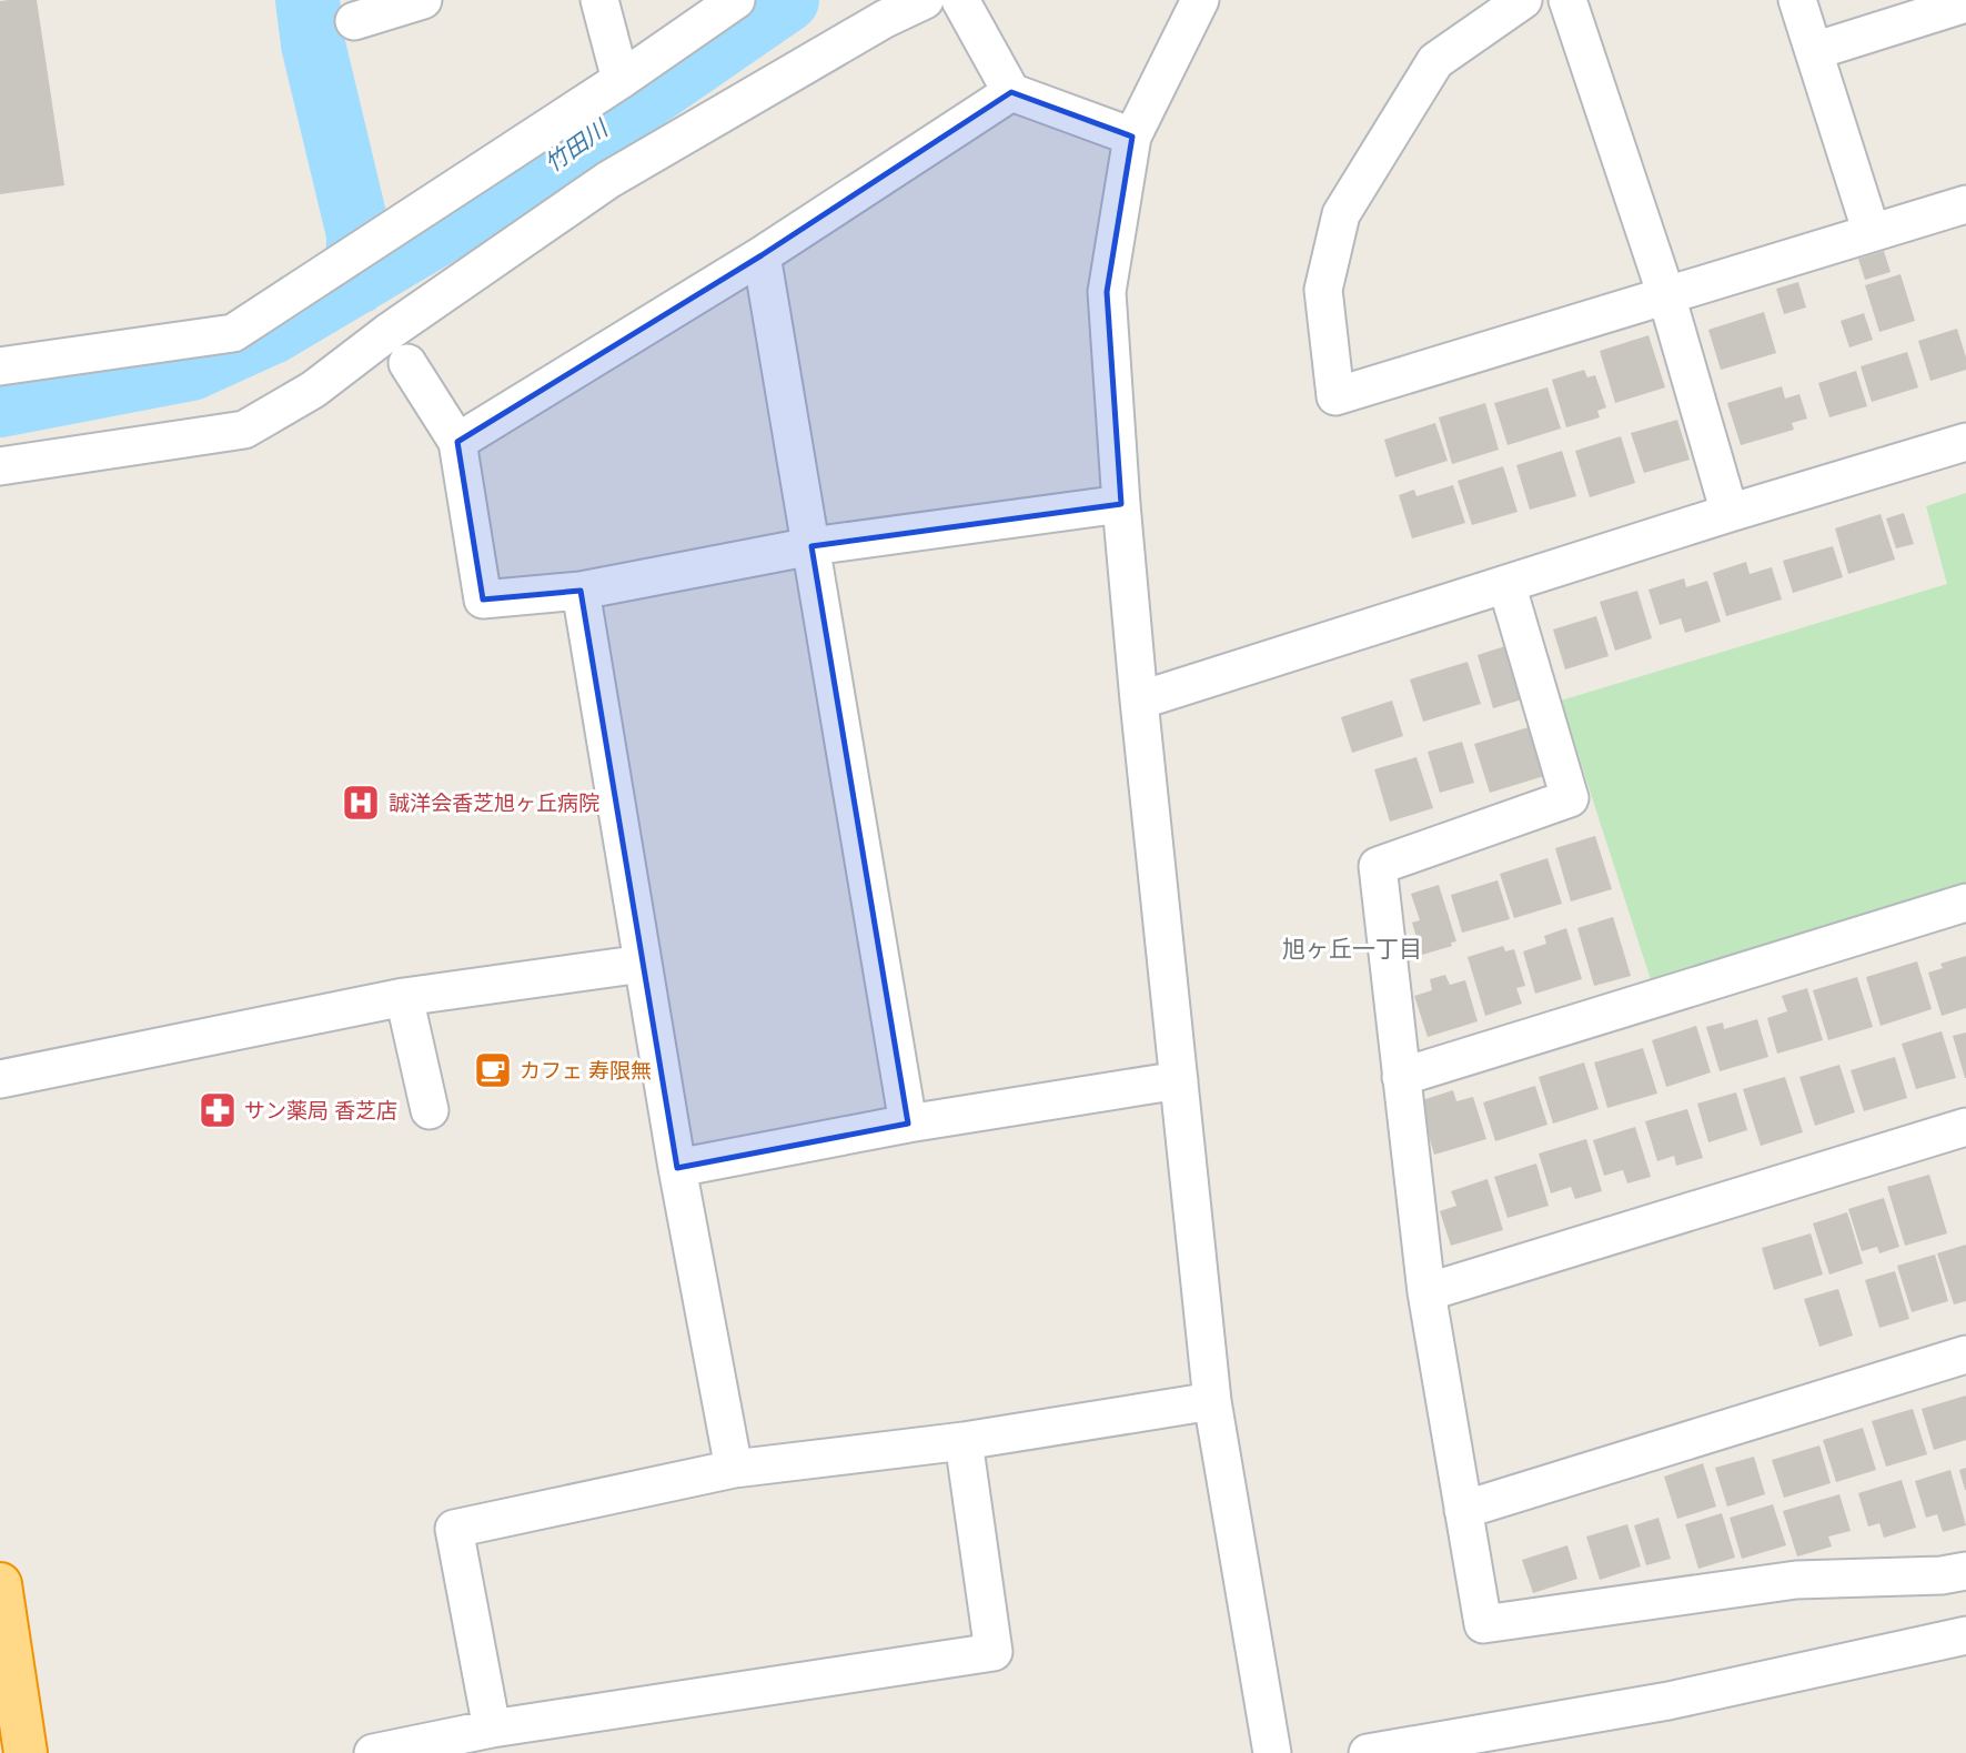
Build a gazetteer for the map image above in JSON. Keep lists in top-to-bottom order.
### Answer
{
  "districts": ["旭ヶ丘一丁目"],
  "water": ["竹田川"],
  "places": {
    "hospital": ["誠洋会香芝旭ヶ丘病院"],
    "cafe": ["カフェ 寿限無"],
    "pharmacy": ["サン薬局 香芝店"]
  }
}
